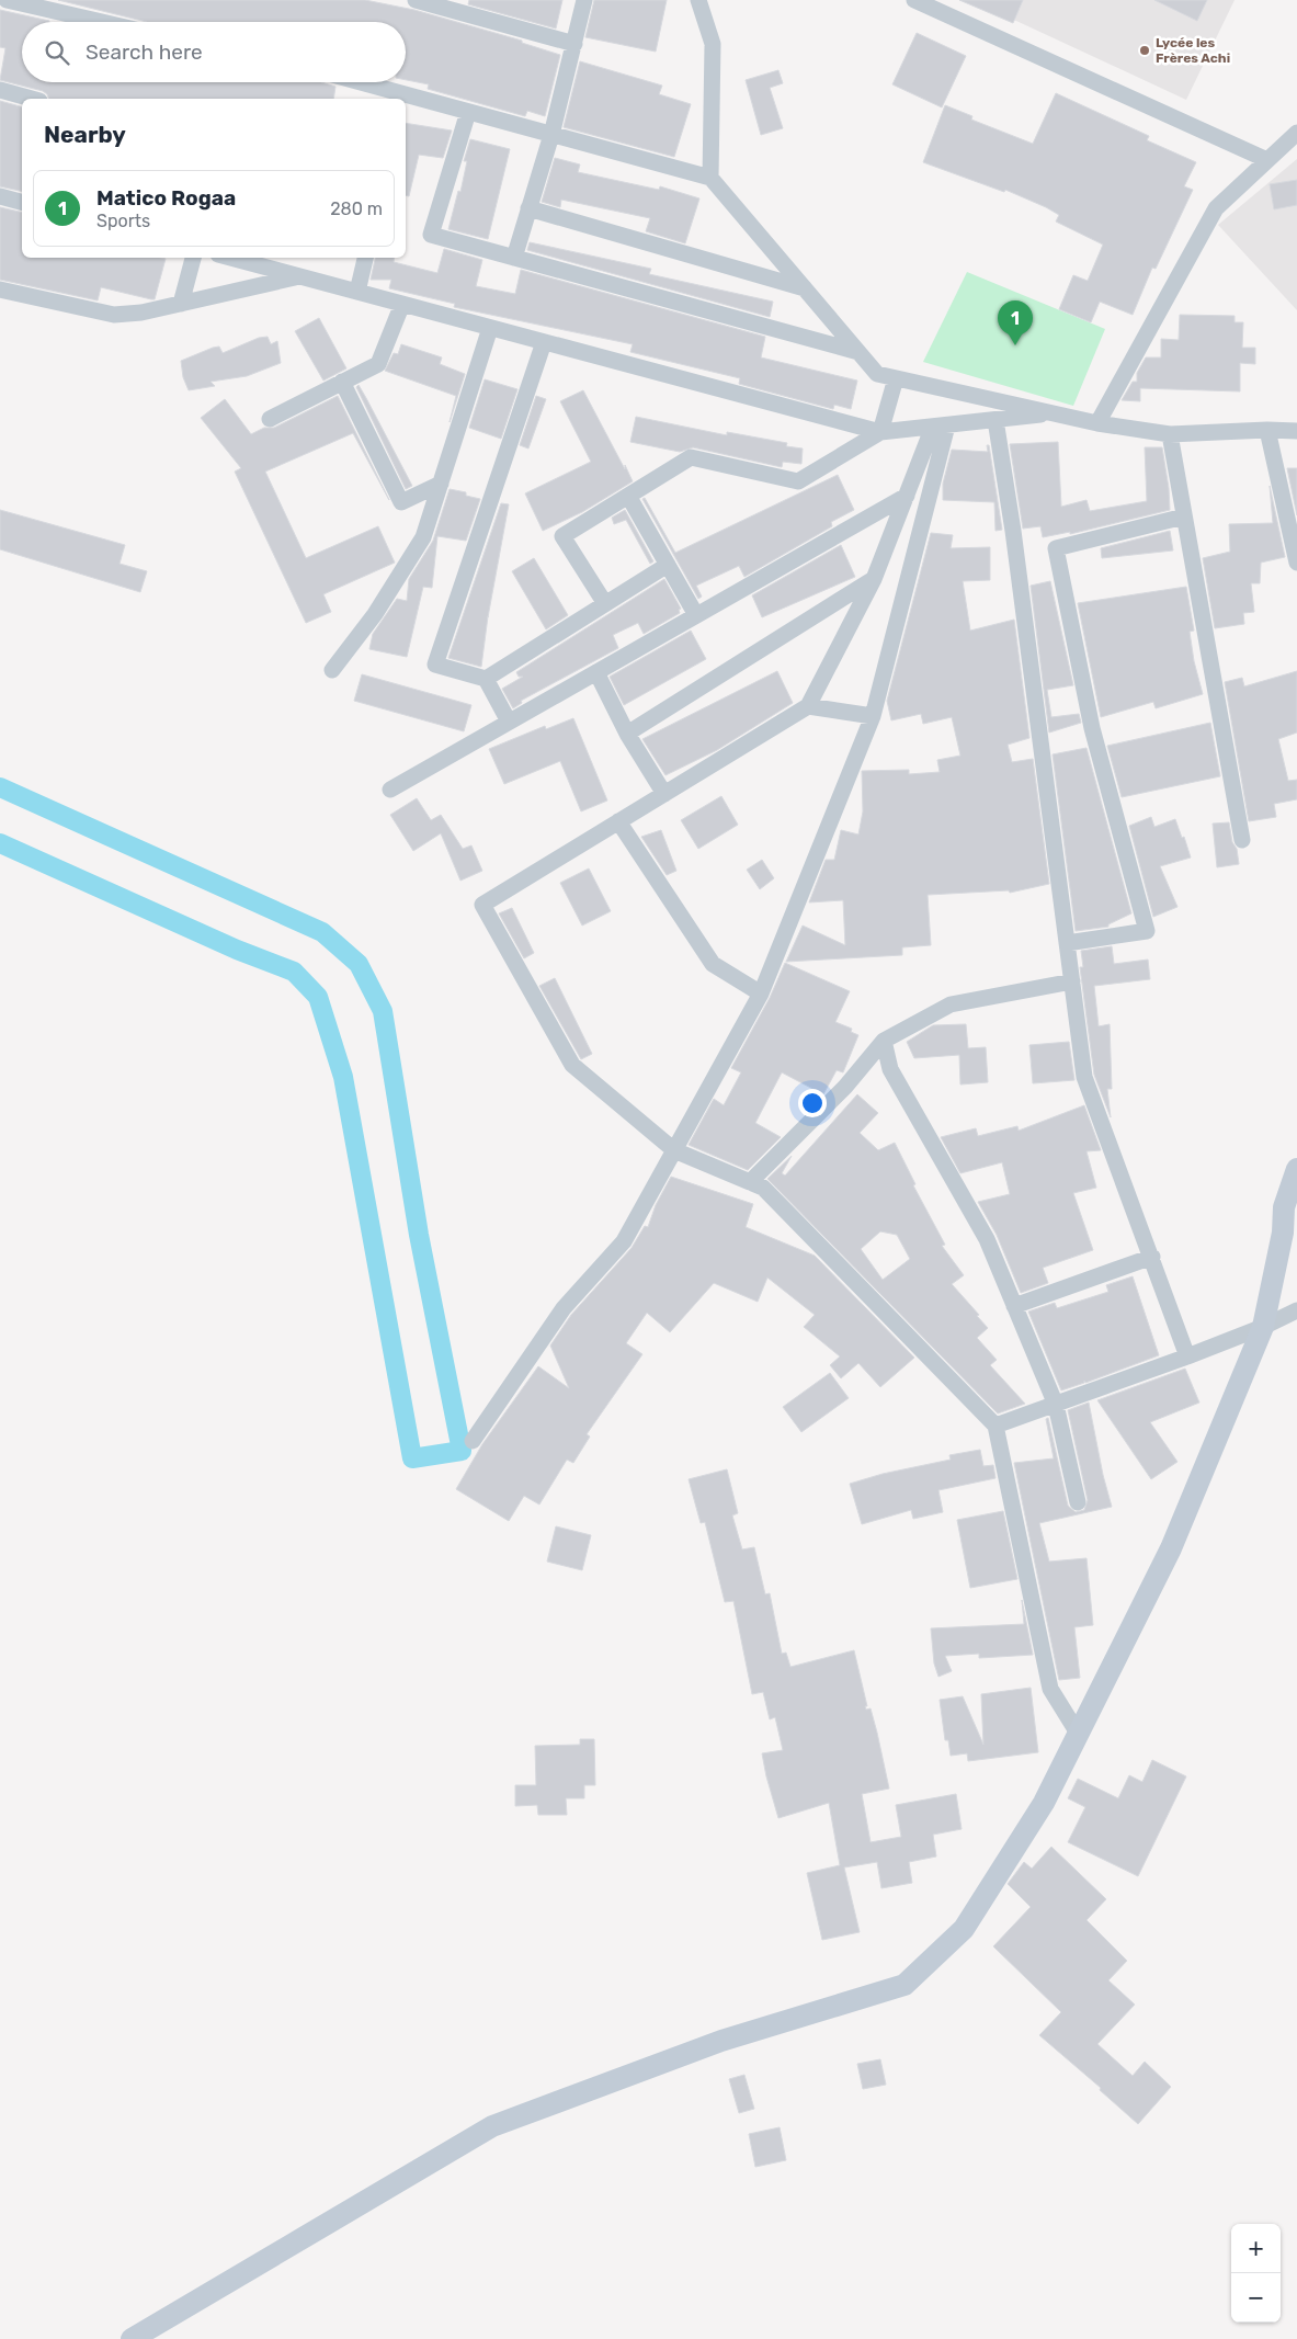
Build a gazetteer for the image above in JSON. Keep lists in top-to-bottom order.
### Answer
{
  "places": ["Lycée les Frères Achi"],
  "page": {
    "search": "Search here",
    "heading": "Nearby",
    "list": [
      {
        "mark": "1",
        "name": "Matico Rogaa",
        "note": "Sports",
        "value": "280 m"
      }
    ],
    "pins": "1",
    "map_buttons": ["+", "−"]
  }
}
